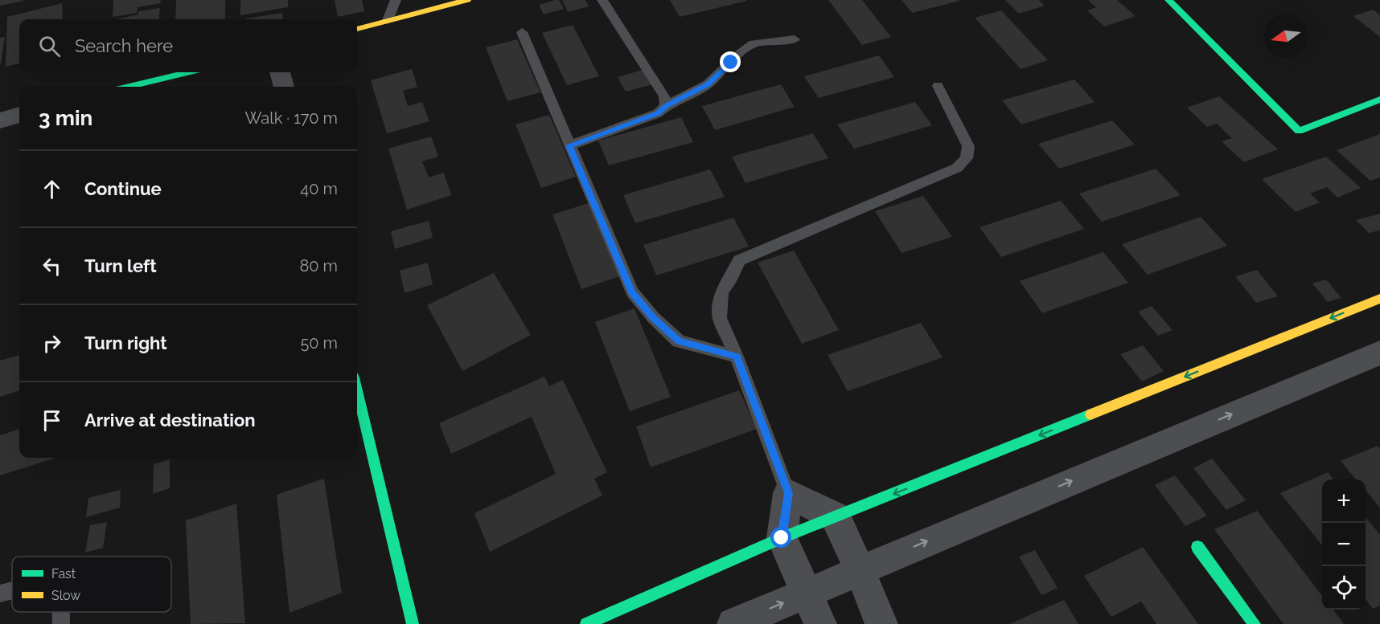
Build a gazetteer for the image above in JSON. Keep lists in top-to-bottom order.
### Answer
{
  "legend": ["Fast", "Slow"],
  "north": "left",
  "page": {
    "search": "Search here",
    "heading": ["3 min", "Walk · 170 m"],
    "list": [
      ["Continue", "40 m"],
      ["Turn left", "80 m"],
      ["Turn right", "50 m"],
      "Arrive at destination"
    ],
    "map_buttons": ["+", "−"]
  }
}
